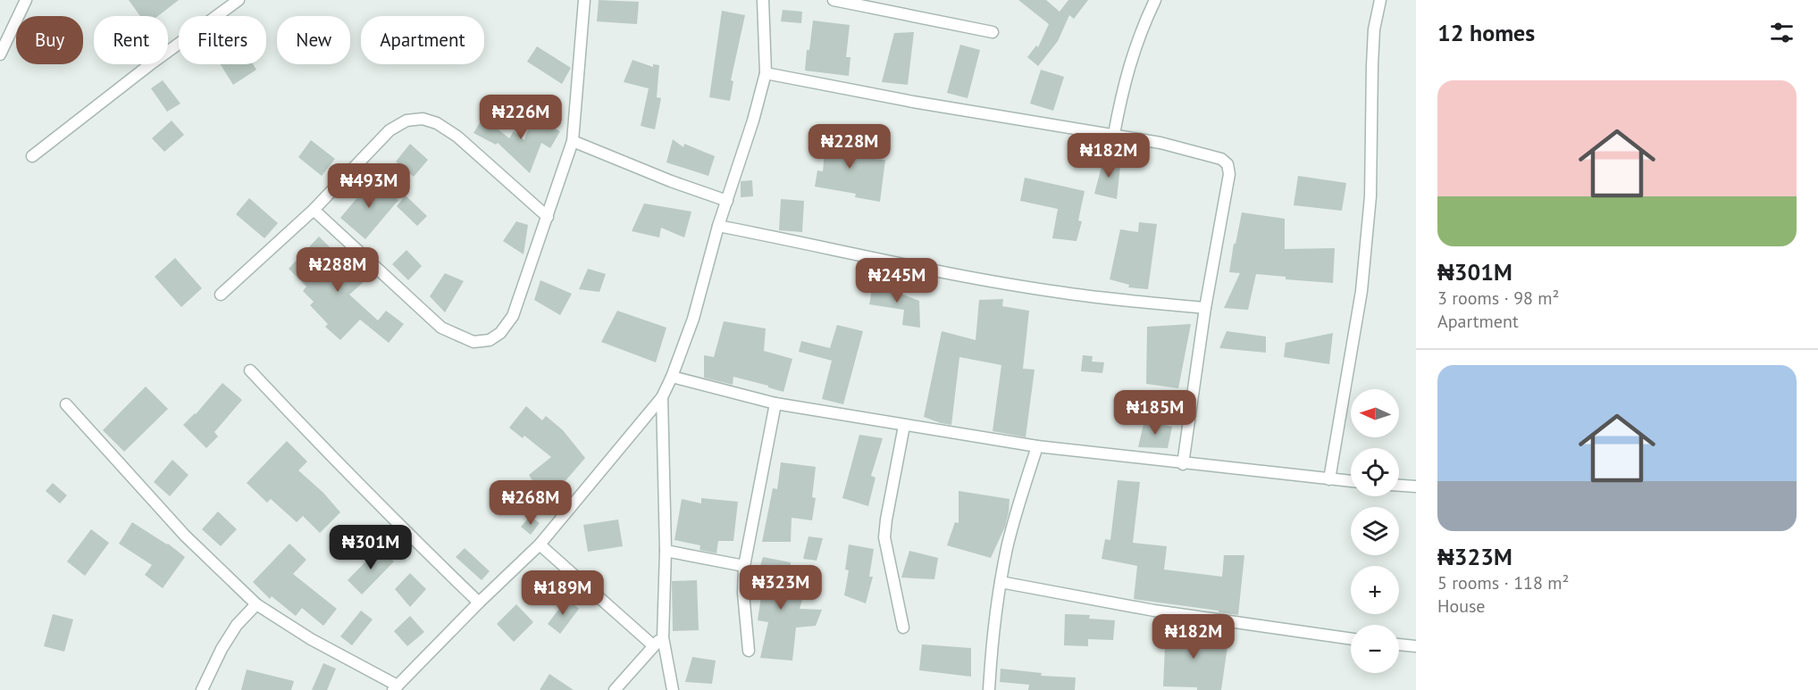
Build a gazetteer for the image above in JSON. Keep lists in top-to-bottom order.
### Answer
{
  "north": "left",
  "page": {
    "heading": "12 homes",
    "chip": [
      "Buy",
      "Rent",
      "Filters",
      "New",
      "Apartment"
    ],
    "list": [
      {
        "name": "₦301M",
        "note": "3 rooms · 98 m² · Apartment"
      },
      {
        "name": "₦323M",
        "note": "5 rooms · 118 m² · House"
      }
    ],
    "price": [
      "₦226M",
      "₦228M",
      "₦182M",
      "₦493M",
      "₦288M",
      "₦245M",
      "₦185M",
      "₦268M",
      "₦301M",
      "₦323M",
      "₦189M",
      "₦182M"
    ],
    "map_buttons": ["+", "−"]
  }
}
